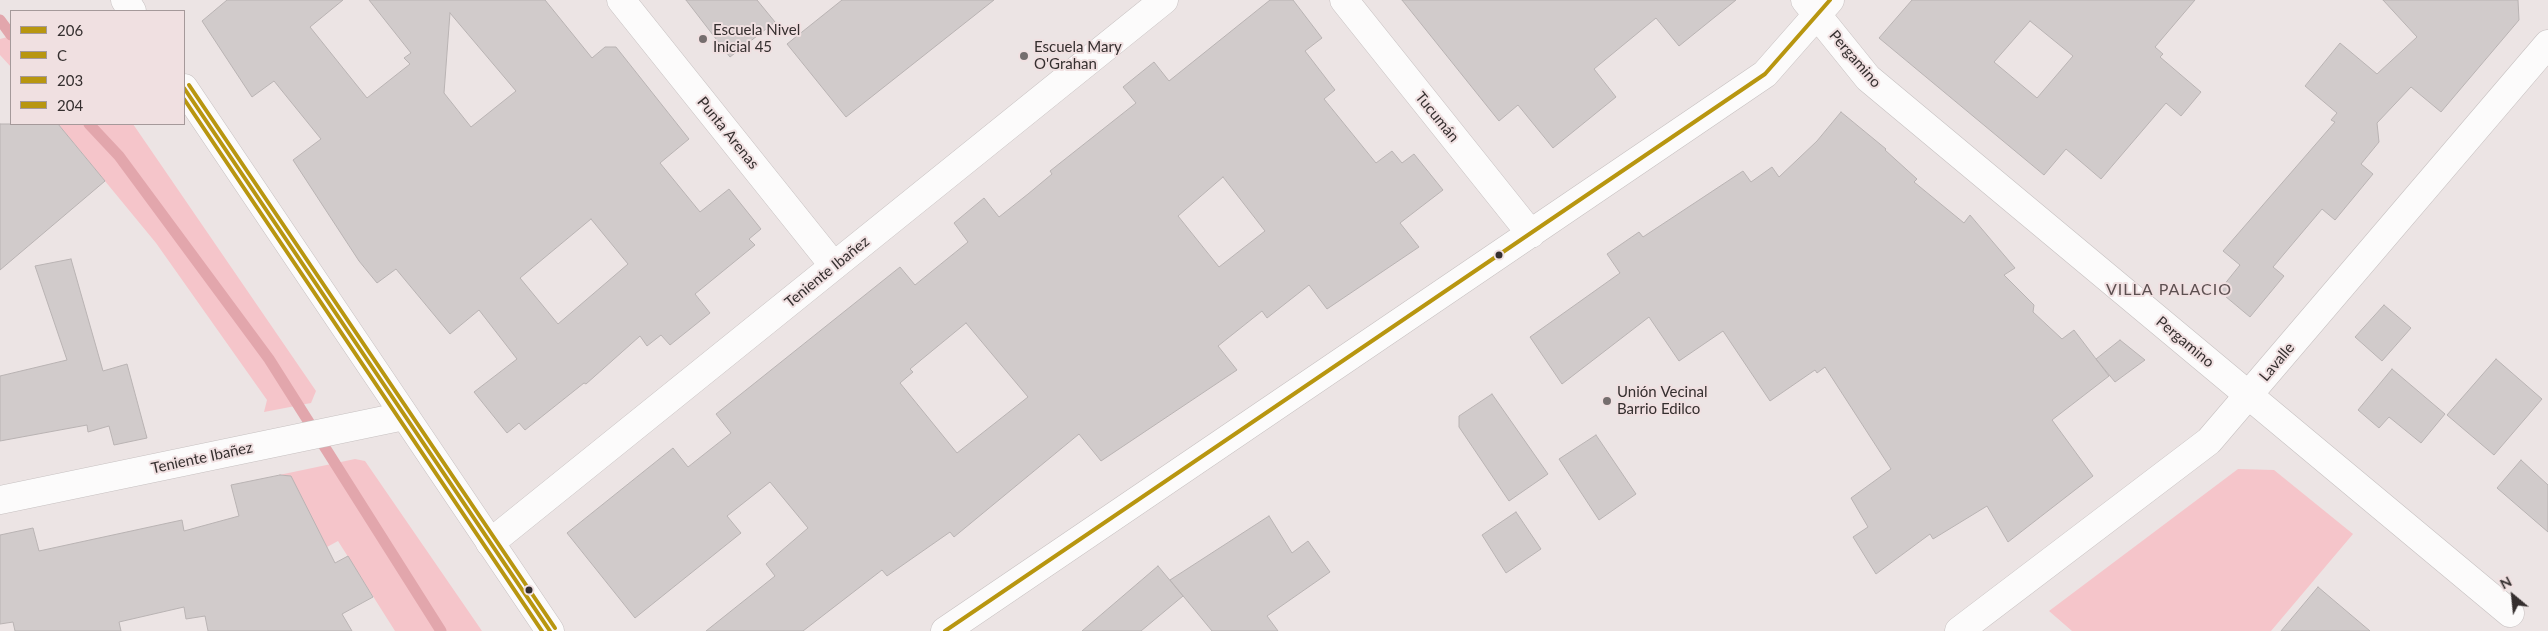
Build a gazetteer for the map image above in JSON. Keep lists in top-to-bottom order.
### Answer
{
  "streets": {
    "street": [
      "Pergamino",
      "Tucumán",
      "Punta Arenas",
      "Teniente Ibañez",
      "Lavalle"
    ]
  },
  "crossings": [
    ["Pergamino", "Lavalle"],
    ["Punta Arenas", "Teniente Ibañez"]
  ],
  "districts": ["VILLA PALACIO"],
  "places": ["Escuela Nivel Inicial 45", "Escuela Mary O'Grahan", "Unión Vecinal Barrio Edilco"],
  "lines": [
    "transit line 206",
    "transit line 204",
    "transit line C",
    "transit line 203"
  ],
  "legend": [
    "206",
    "C",
    "203",
    "204"
  ],
  "north": "top left"
}
